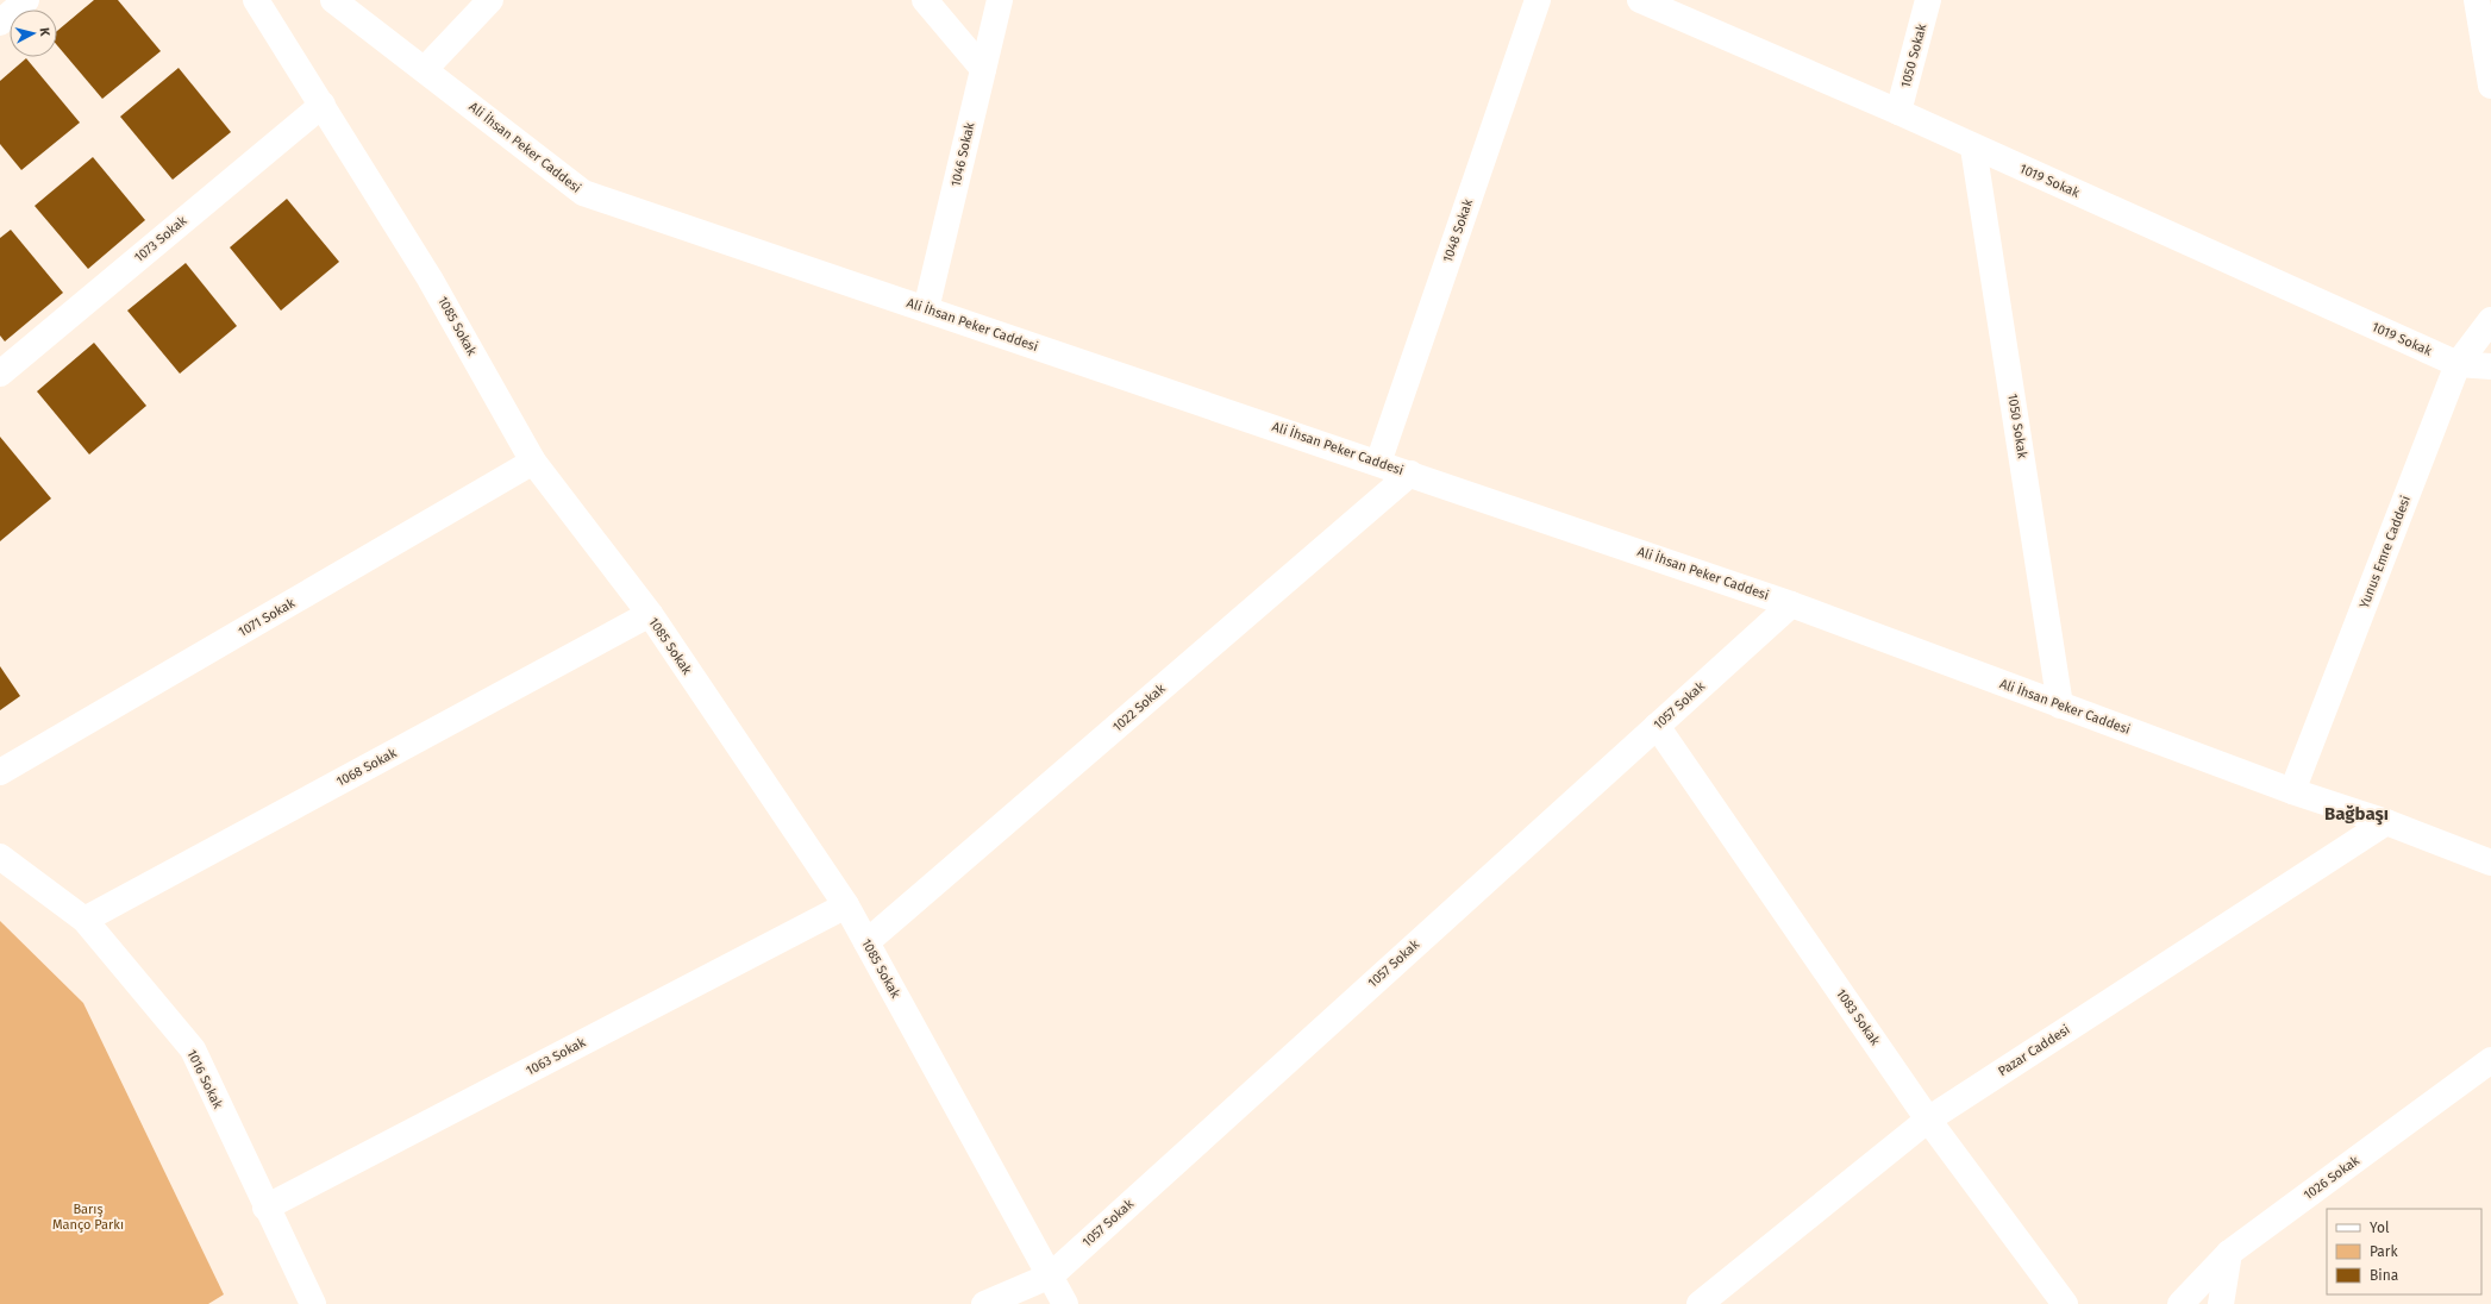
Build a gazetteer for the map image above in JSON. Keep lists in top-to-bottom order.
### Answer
{
  "streets": {
    "street": [
      "1050 Sokak",
      "Ali İhsan Peker Caddesi",
      "1046 Sokak",
      "1019 Sokak",
      "1048 Sokak",
      "1073 Sokak",
      "1085 Sokak",
      "Yunus Emre Caddesi",
      "1071 Sokak",
      "1057 Sokak",
      "1022 Sokak",
      "1068 Sokak",
      "1083 Sokak",
      "Pazar Caddesi",
      "1063 Sokak",
      "1016 Sokak",
      "1026 Sokak"
    ]
  },
  "crossings": [
    ["1050 Sokak", "Ali İhsan Peker Caddesi"],
    ["1050 Sokak", "1019 Sokak"],
    ["Ali İhsan Peker Caddesi", "1046 Sokak"],
    ["Ali İhsan Peker Caddesi", "1048 Sokak"],
    ["Ali İhsan Peker Caddesi", "Yunus Emre Caddesi"],
    ["Ali İhsan Peker Caddesi", "1057 Sokak"],
    ["Ali İhsan Peker Caddesi", "1022 Sokak"],
    ["Ali İhsan Peker Caddesi", "Pazar Caddesi"],
    ["1019 Sokak", "Yunus Emre Caddesi"],
    ["1073 Sokak", "1085 Sokak"],
    ["1085 Sokak", "1071 Sokak"],
    ["1085 Sokak", "1057 Sokak"],
    ["1085 Sokak", "1022 Sokak"],
    ["1085 Sokak", "1068 Sokak"],
    ["1085 Sokak", "1063 Sokak"],
    ["1057 Sokak", "1083 Sokak"],
    ["1068 Sokak", "1016 Sokak"],
    ["1083 Sokak", "Pazar Caddesi"],
    ["1063 Sokak", "1016 Sokak"]
  ],
  "districts": ["Bağbaşı"],
  "parks": ["Barış Manço Parkı"],
  "legend": ["Yol", "Park", "Bina"],
  "north": "right"
}
